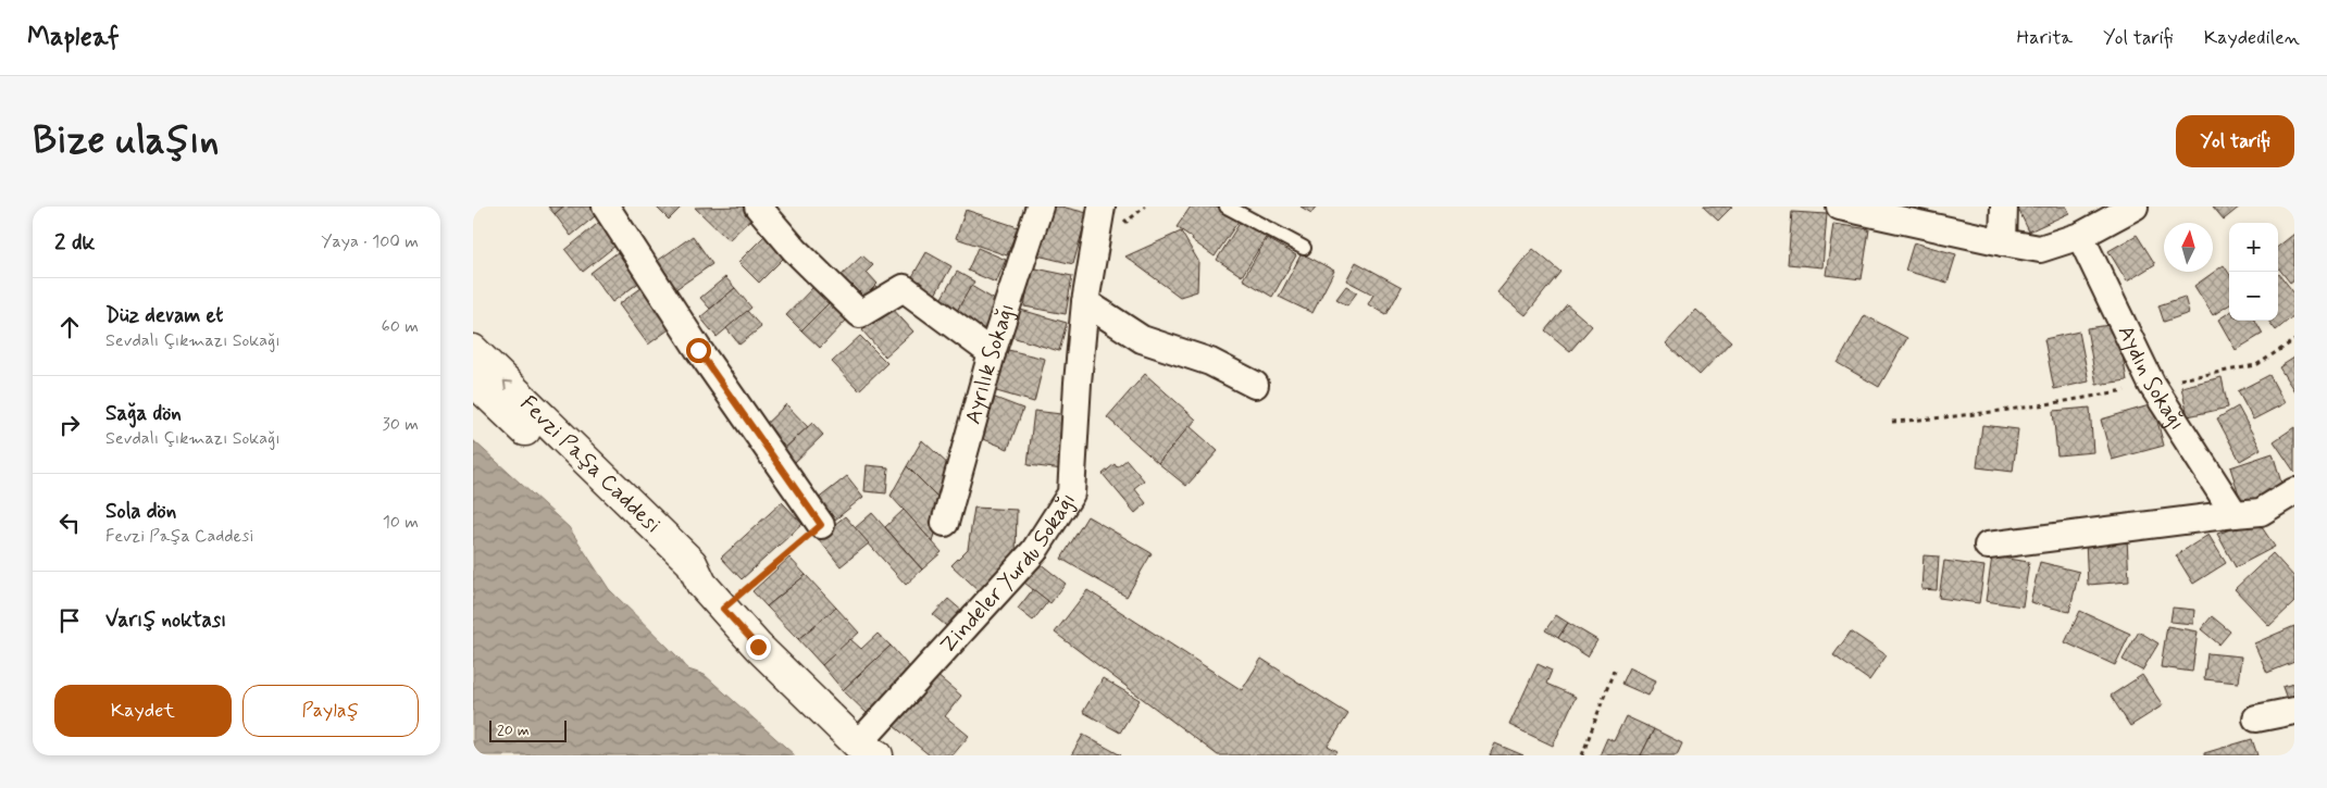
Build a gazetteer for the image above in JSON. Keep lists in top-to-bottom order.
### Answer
{
  "streets": {
    "main road": ["Fevzi Paşa Caddesi"],
    "street": ["Ayrılık Sokağı", "Aydın Sokağı", "Zindeler Yurdu Sokağı"]
  },
  "crossings": [
    ["Fevzi Paşa Caddesi", "Zindeler Yurdu Sokağı"]
  ],
  "scale_bar": "20 m",
  "north": "top",
  "page": {
    "header": "Mapleaf",
    "nav": ["Harita", "Yol tarifi", "Kaydedilen"],
    "buttons": [
      "Yol tarifi",
      ["Kaydet", "Paylaş"]
    ],
    "title": "Bize ulaşın",
    "heading": ["2 dk", "Yaya · 100 m"],
    "map_buttons": ["+", "−"],
    "list": [
      ["Düz devam et", "Sevdalı Çıkmazı Sokağı", "60 m"],
      ["Sağa dön", "Sevdalı Çıkmazı Sokağı", "30 m"],
      ["Sola dön", "Fevzi Paşa Caddesi", "10 m"],
      "Varış noktası"
    ],
    "scale": "20 m"
  }
}
